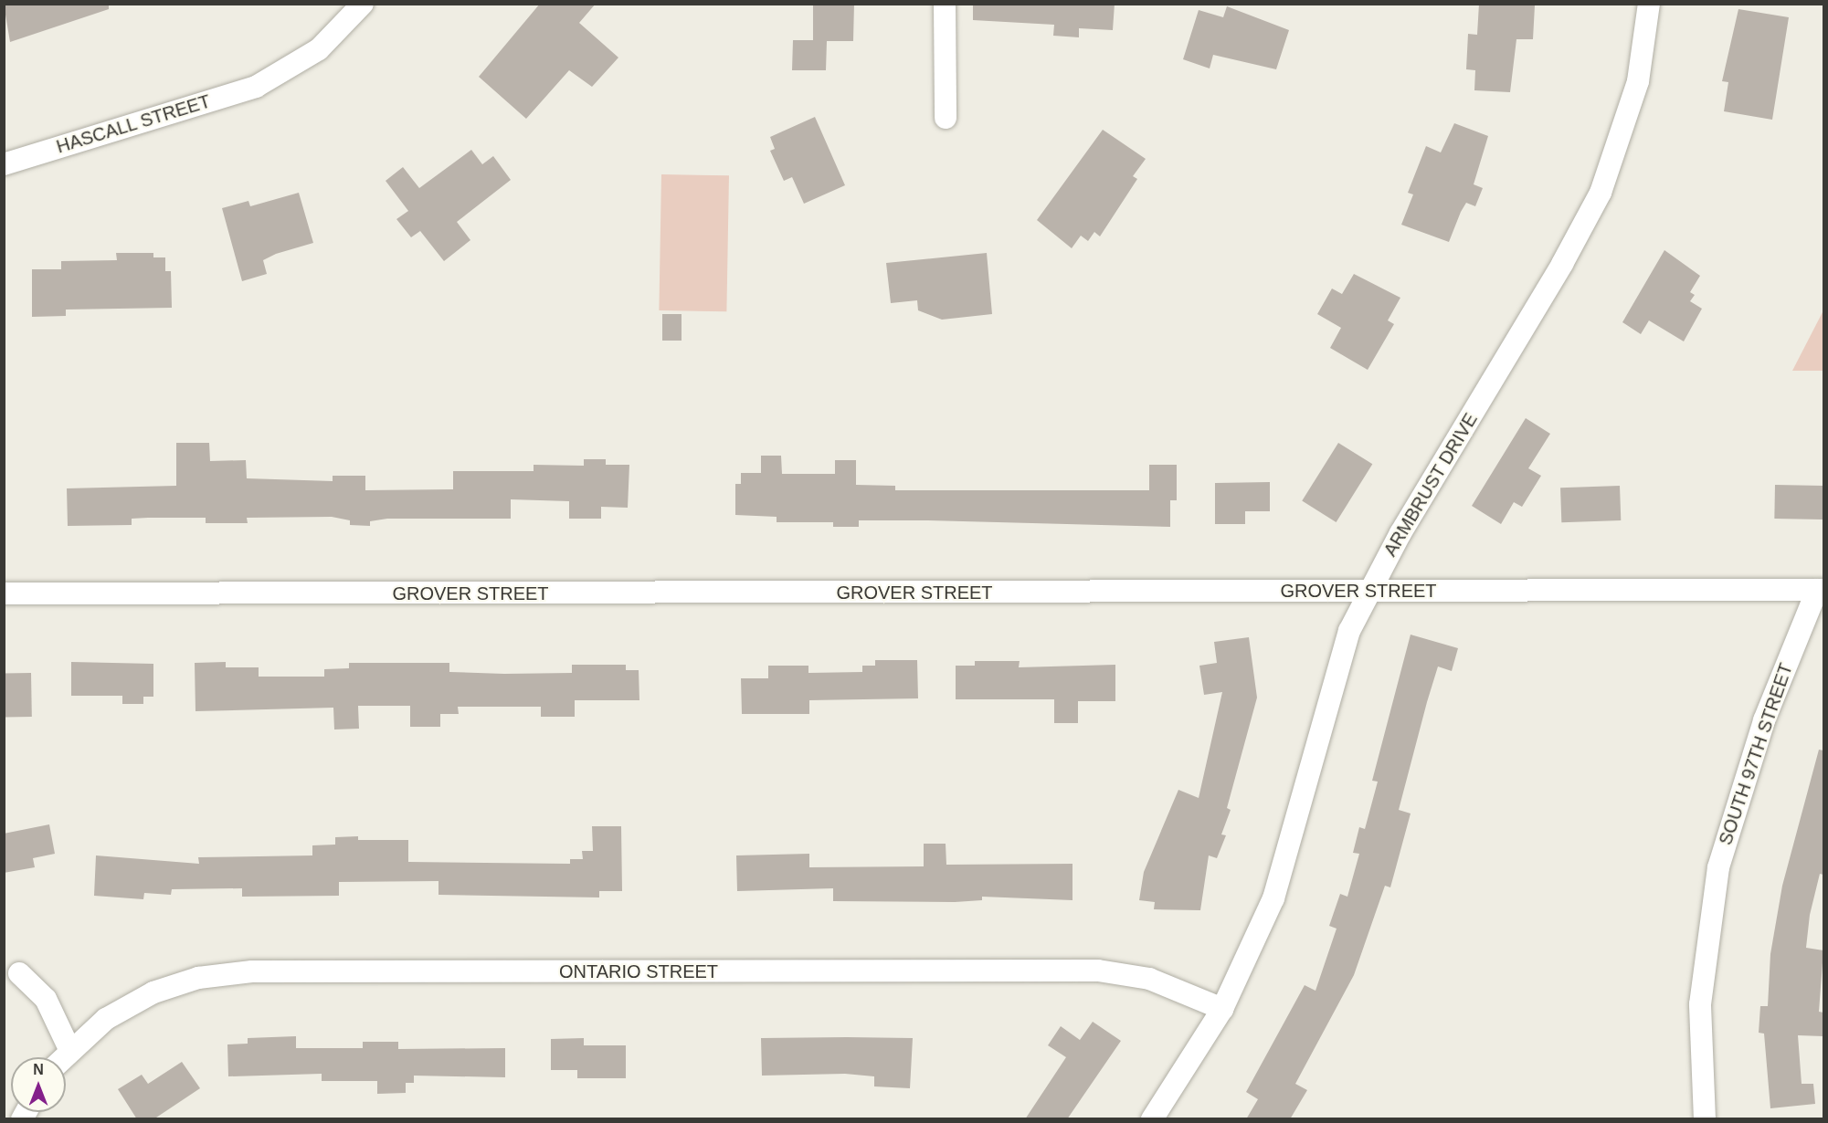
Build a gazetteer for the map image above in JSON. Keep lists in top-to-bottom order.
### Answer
{
  "streets": {
    "street": [
      "HASCALL STREET",
      "ARMBRUST DRIVE",
      "GROVER STREET",
      "SOUTH 97TH STREET",
      "ONTARIO STREET"
    ]
  },
  "crossings": [
    ["ARMBRUST DRIVE", "GROVER STREET"],
    ["ARMBRUST DRIVE", "ONTARIO STREET"],
    ["GROVER STREET", "SOUTH 97TH STREET"]
  ],
  "north": "top"
}
